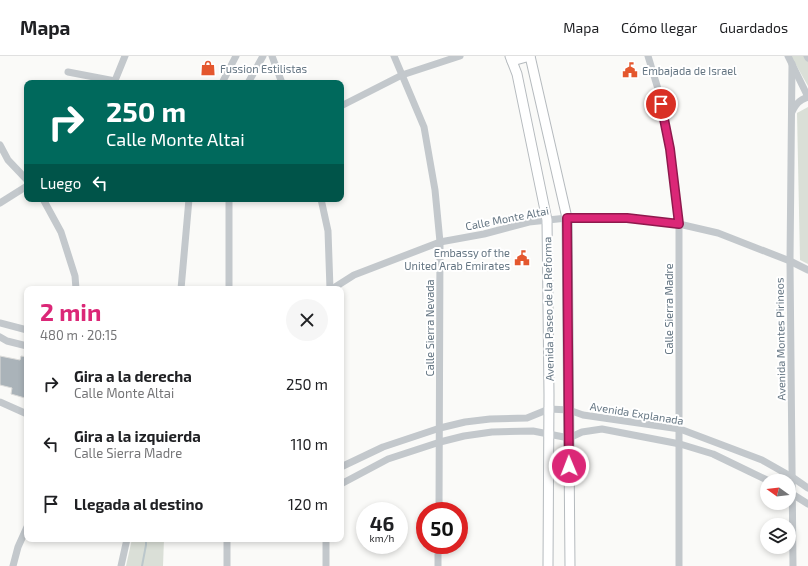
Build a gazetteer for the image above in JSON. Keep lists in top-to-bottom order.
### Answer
{
  "streets": {
    "main road": ["Avenida Paseo de la Reforma"],
    "street": [
      "Calle Monte Altai",
      "Calle Sierra Madre",
      "Calle Sierra Nevada",
      "Avenida Montes Pirineos",
      "Avenida Explanada"
    ]
  },
  "crossings": [
    ["Calle Monte Altai", "Avenida Paseo de la Reforma"],
    ["Calle Monte Altai", "Calle Sierra Madre"],
    ["Calle Monte Altai", "Calle Sierra Nevada"],
    ["Calle Monte Altai", "Avenida Montes Pirineos"],
    ["Avenida Paseo de la Reforma", "Avenida Explanada"],
    ["Calle Sierra Madre", "Avenida Explanada"],
    ["Calle Sierra Nevada", "Avenida Explanada"]
  ],
  "places": {
    "shop": ["Fussion Estilistas"],
    "public building": ["Embajada de Israel", "Embassy of the United Arab Emirates"]
  },
  "north": "left",
  "page": {
    "header": "Mapa",
    "nav": ["Mapa", "Cómo llegar", "Guardados"],
    "turn": ["250 m", "Calle Monte Altai"],
    "then": "Luego",
    "heading": ["2 min", "480 m · 20:15"],
    "list": [
      {
        "name": "Gira a la derecha",
        "note": "Calle Monte Altai",
        "value": "250 m"
      },
      {
        "name": "Gira a la izquierda",
        "note": "Calle Sierra Madre",
        "value": "110 m"
      },
      {
        "name": "Llegada al destino",
        "value": "120 m"
      }
    ],
    "speed": "46 km/h",
    "limit": "50"
  }
}
